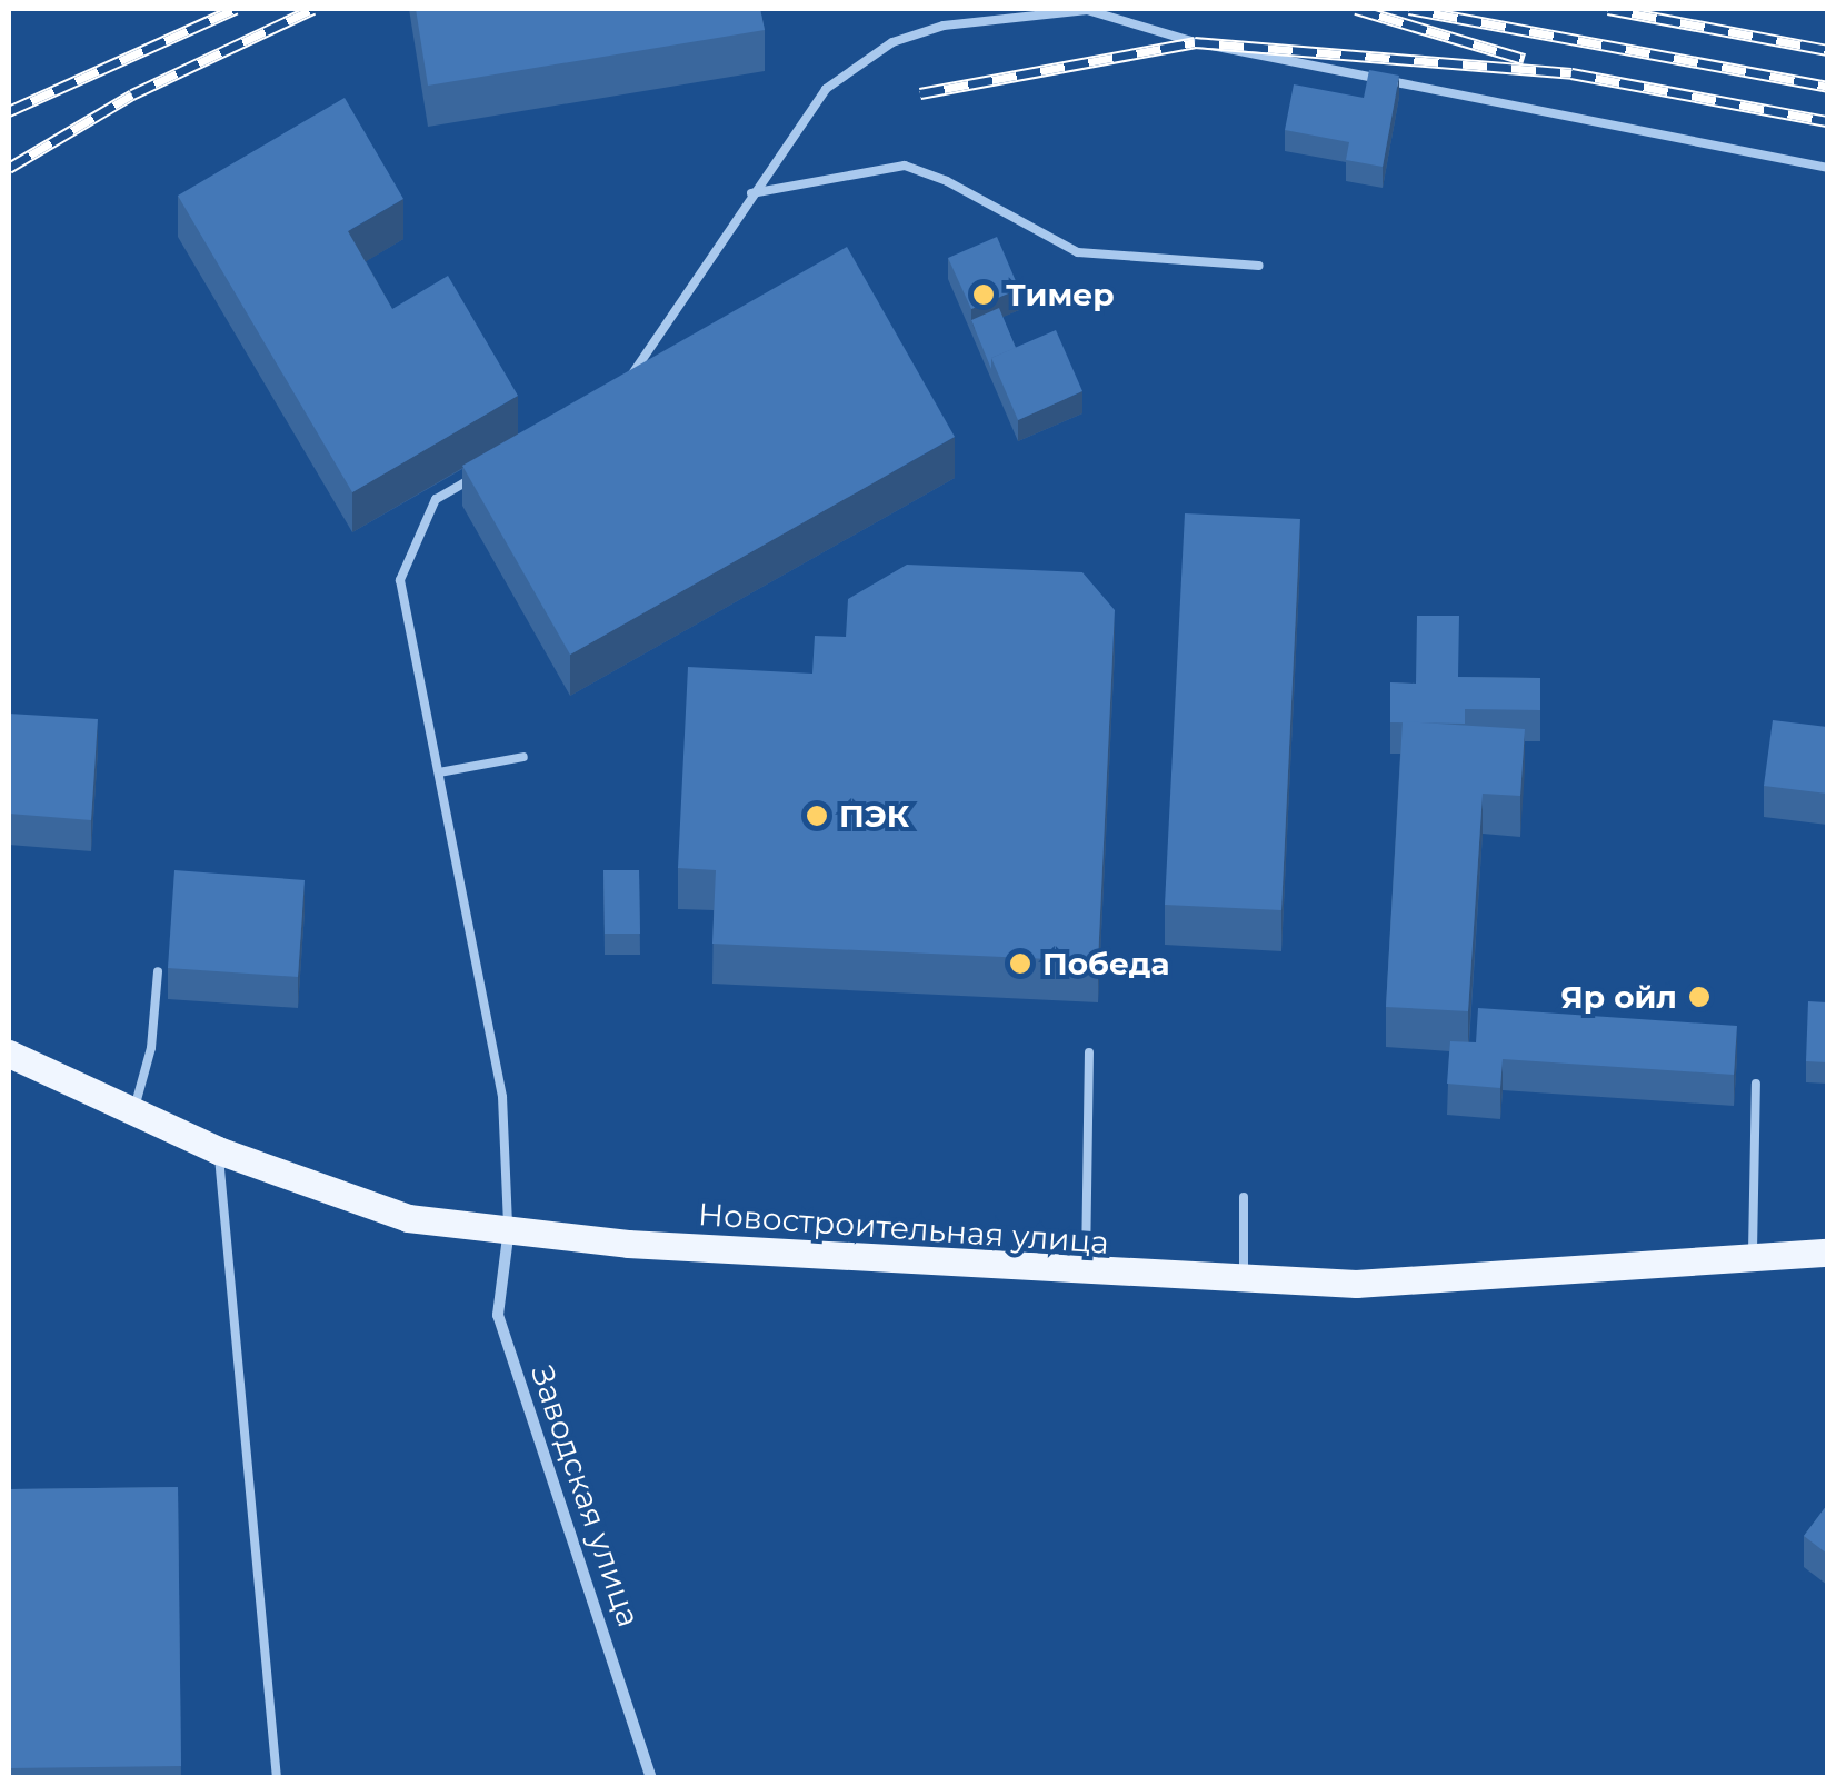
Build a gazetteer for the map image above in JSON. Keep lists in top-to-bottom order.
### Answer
{
  "streets": {
    "main road": ["Новостроительная улица"],
    "street": ["Заводская улица"]
  },
  "crossings": [
    ["Новостроительная улица", "Заводская улица"]
  ],
  "places": [
    "Тимер",
    "ПЭК",
    "Победа",
    "Яр ойл"
  ]
}
